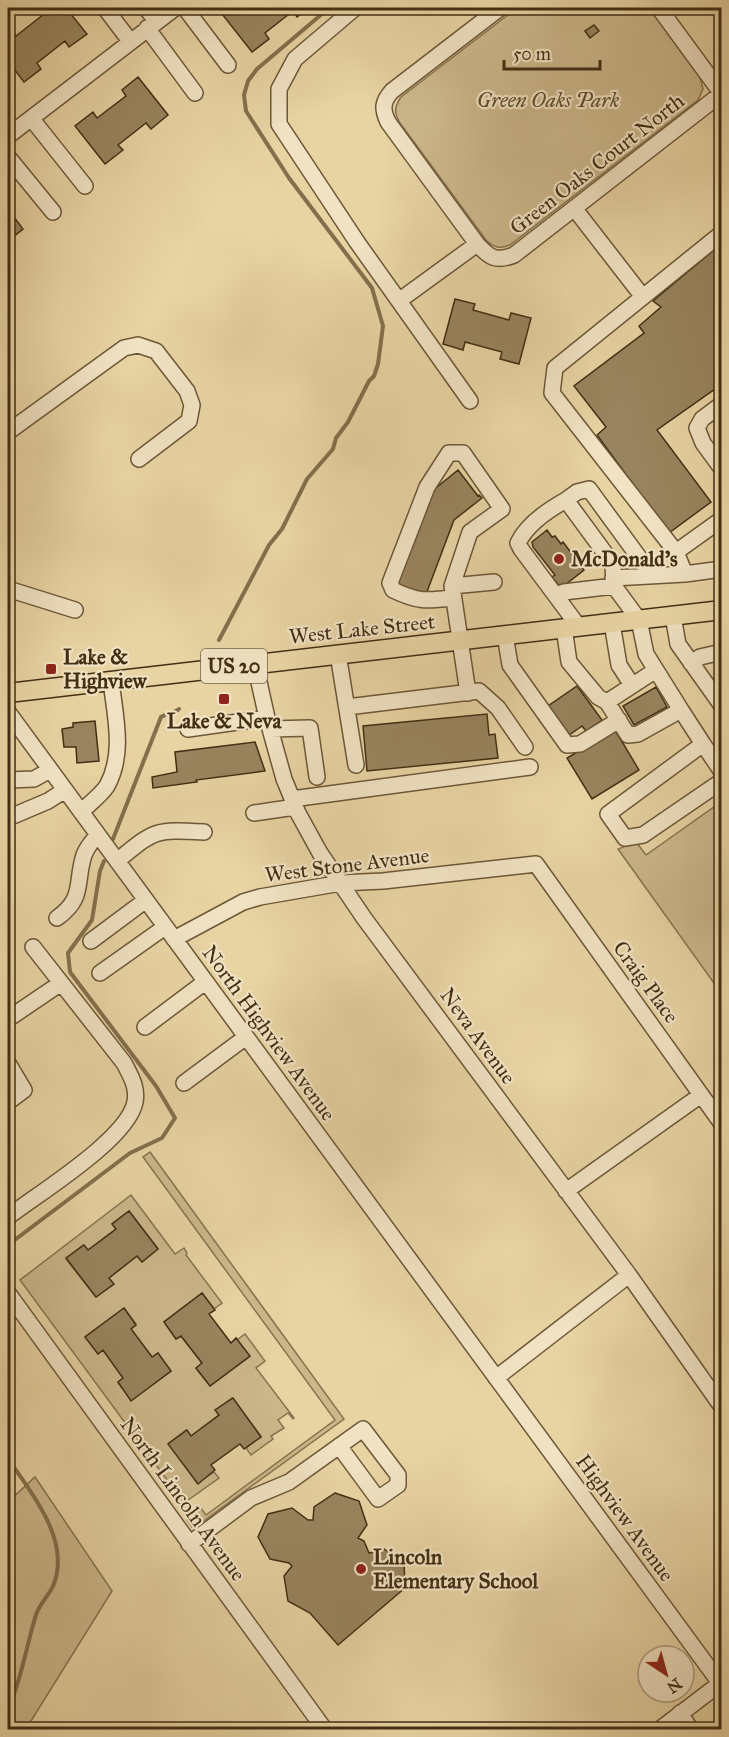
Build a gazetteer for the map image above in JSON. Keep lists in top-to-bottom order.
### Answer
{
  "streets": {
    "main road": ["West Lake Street", "US 20"],
    "street": [
      "Green Oaks Court North",
      "West Stone Avenue",
      "Craig Place",
      "North Highview Avenue",
      "Neva Avenue",
      "North Lincoln Avenue",
      "Highview Avenue"
    ]
  },
  "crossings": [
    ["West Lake Street", "Neva Avenue"],
    ["West Stone Avenue", "Craig Place"],
    ["West Stone Avenue", "North Highview Avenue"],
    ["West Stone Avenue", "Neva Avenue"],
    ["North Highview Avenue", "Highview Avenue"]
  ],
  "parks": ["Green Oaks Park"],
  "places": {
    "other": ["McDonald's", "Lincoln Elementary School"],
    "transit": ["Lake & Highview", "Lake & Neva"]
  },
  "scale_bar": "50 m",
  "north": "bottom right"
}
